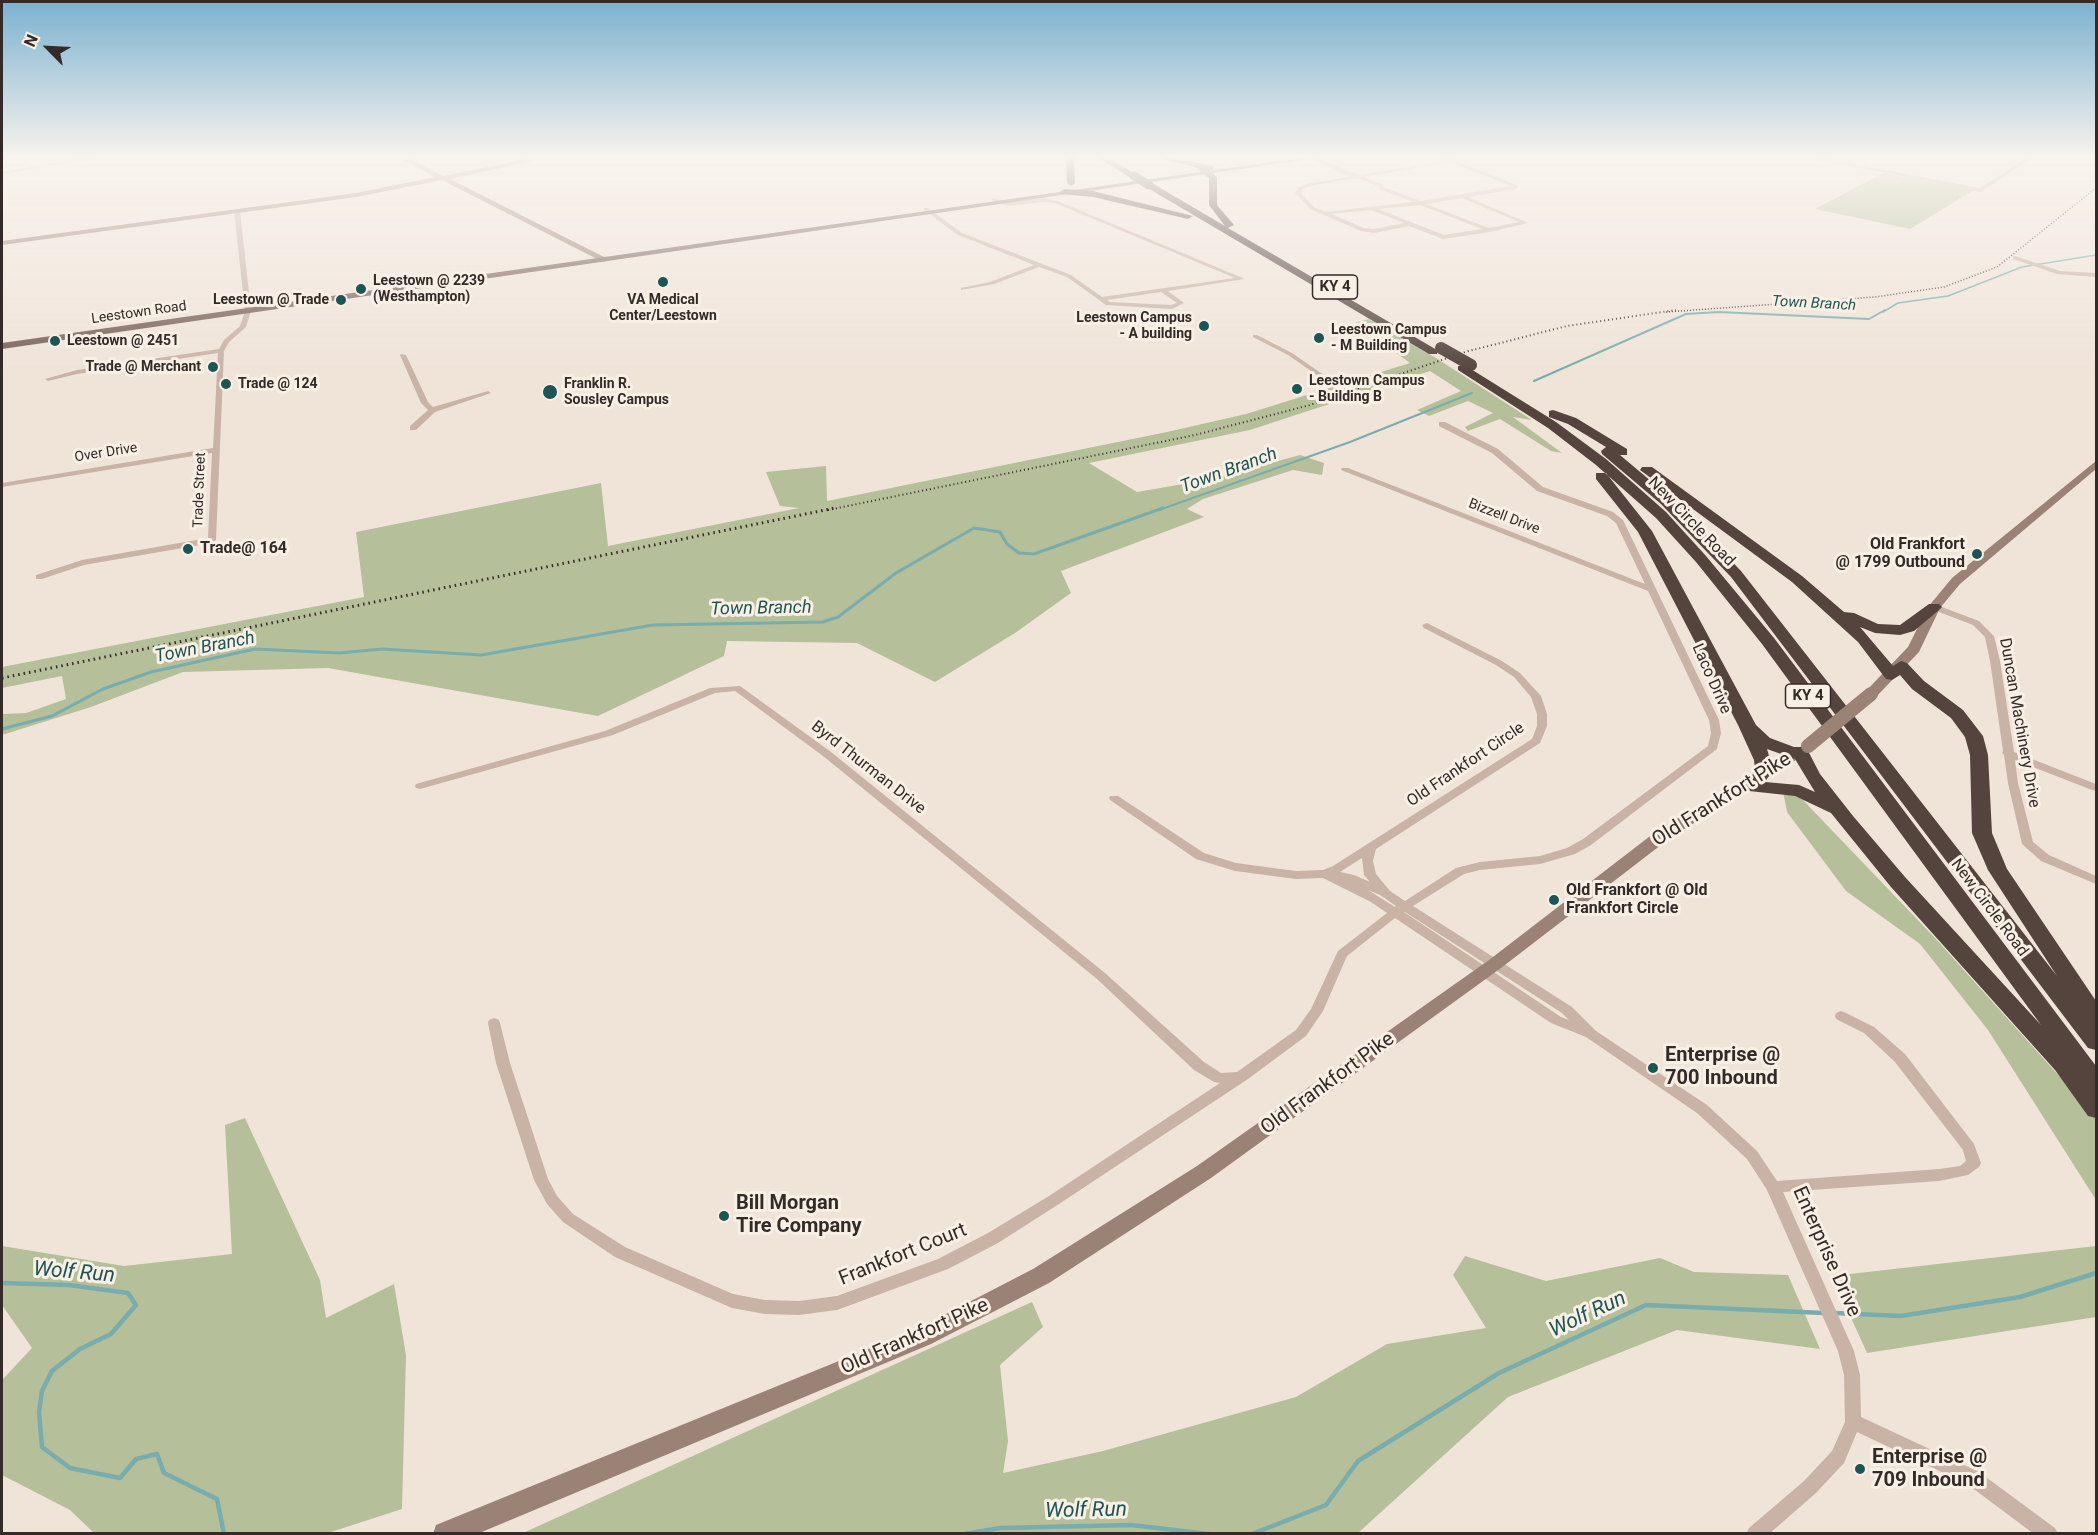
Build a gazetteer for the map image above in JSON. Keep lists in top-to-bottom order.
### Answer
{
  "streets": {
    "highway": ["KY 4", "New Circle Road"],
    "main road": ["Leestown Road", "Old Frankfort Pike"],
    "street": [
      "Over Drive",
      "Trade Street",
      "Bizzell Drive",
      "Laco Drive",
      "Duncan Machinery Drive",
      "Old Frankfort Circle",
      "Byrd Thurman Drive",
      "Enterprise Drive",
      "Frankfort Court"
    ]
  },
  "crossings": [
    ["Over Drive", "Trade Street"],
    ["Bizzell Drive", "Laco Drive"],
    ["Laco Drive", "Old Frankfort Circle"],
    ["Laco Drive", "Frankfort Court"],
    ["Duncan Machinery Drive", "Old Frankfort Pike"],
    ["Old Frankfort Circle", "Frankfort Court"],
    ["Byrd Thurman Drive", "Frankfort Court"],
    ["Old Frankfort Pike", "Enterprise Drive"]
  ],
  "water": ["Town Branch", "Wolf Run"],
  "places": [
    "VA Medical Center/Leestown",
    "Leestown @ 2239 (Westhampton)",
    "Leestown @ Trade",
    "Leestown Campus - A building",
    "Leestown Campus - M Building",
    "Leestown @ 2451",
    "Trade @ Merchant",
    "Trade @ 124",
    "Leestown Campus - Building B",
    "Franklin R. Sousley Campus",
    "Trade@ 164",
    "Old Frankfort @ 1799 Outbound",
    "Old Frankfort @ Old Frankfort Circle",
    "Enterprise @ 700 Inbound",
    "Bill Morgan Tire Company",
    "Enterprise @ 709 Inbound"
  ],
  "north": "top left"
}
